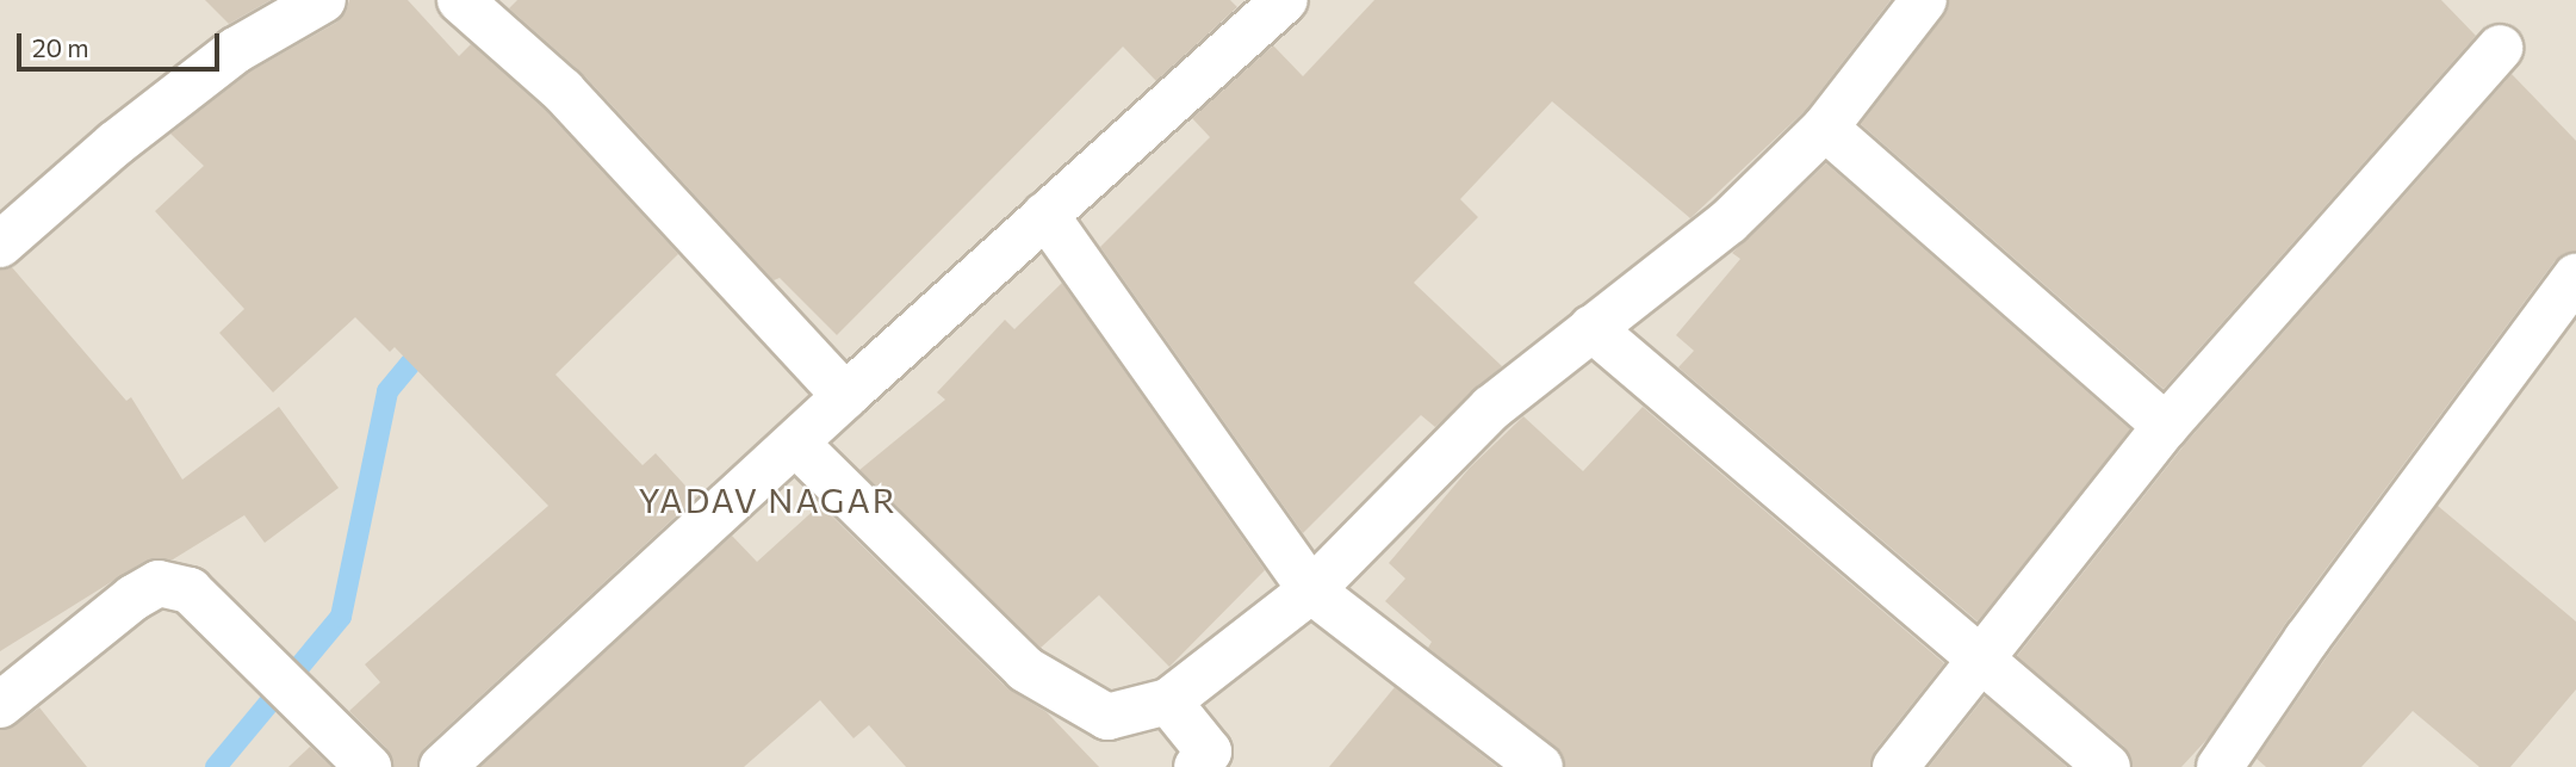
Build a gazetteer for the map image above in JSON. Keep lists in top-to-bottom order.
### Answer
{
  "districts": ["YADAV NAGAR"],
  "scale_bar": "20 m"
}
